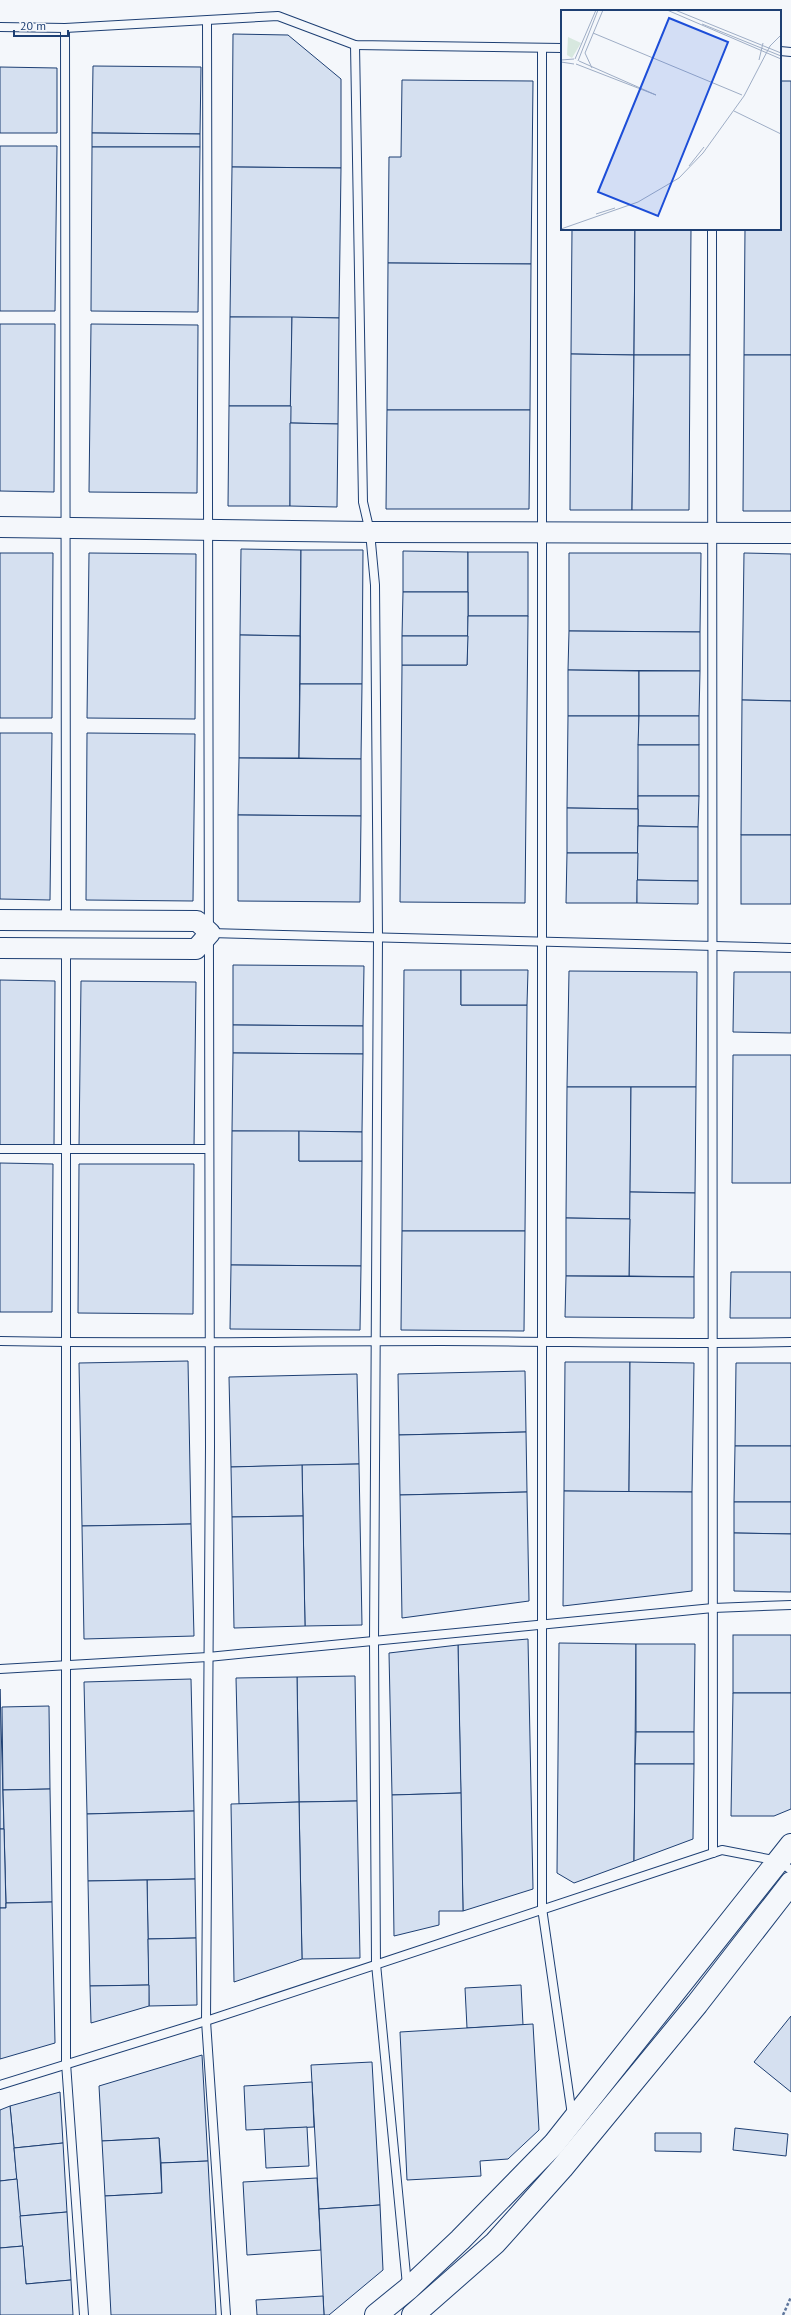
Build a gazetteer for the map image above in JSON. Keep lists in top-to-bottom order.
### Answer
{
  "scale_bar": "20 m"
}
